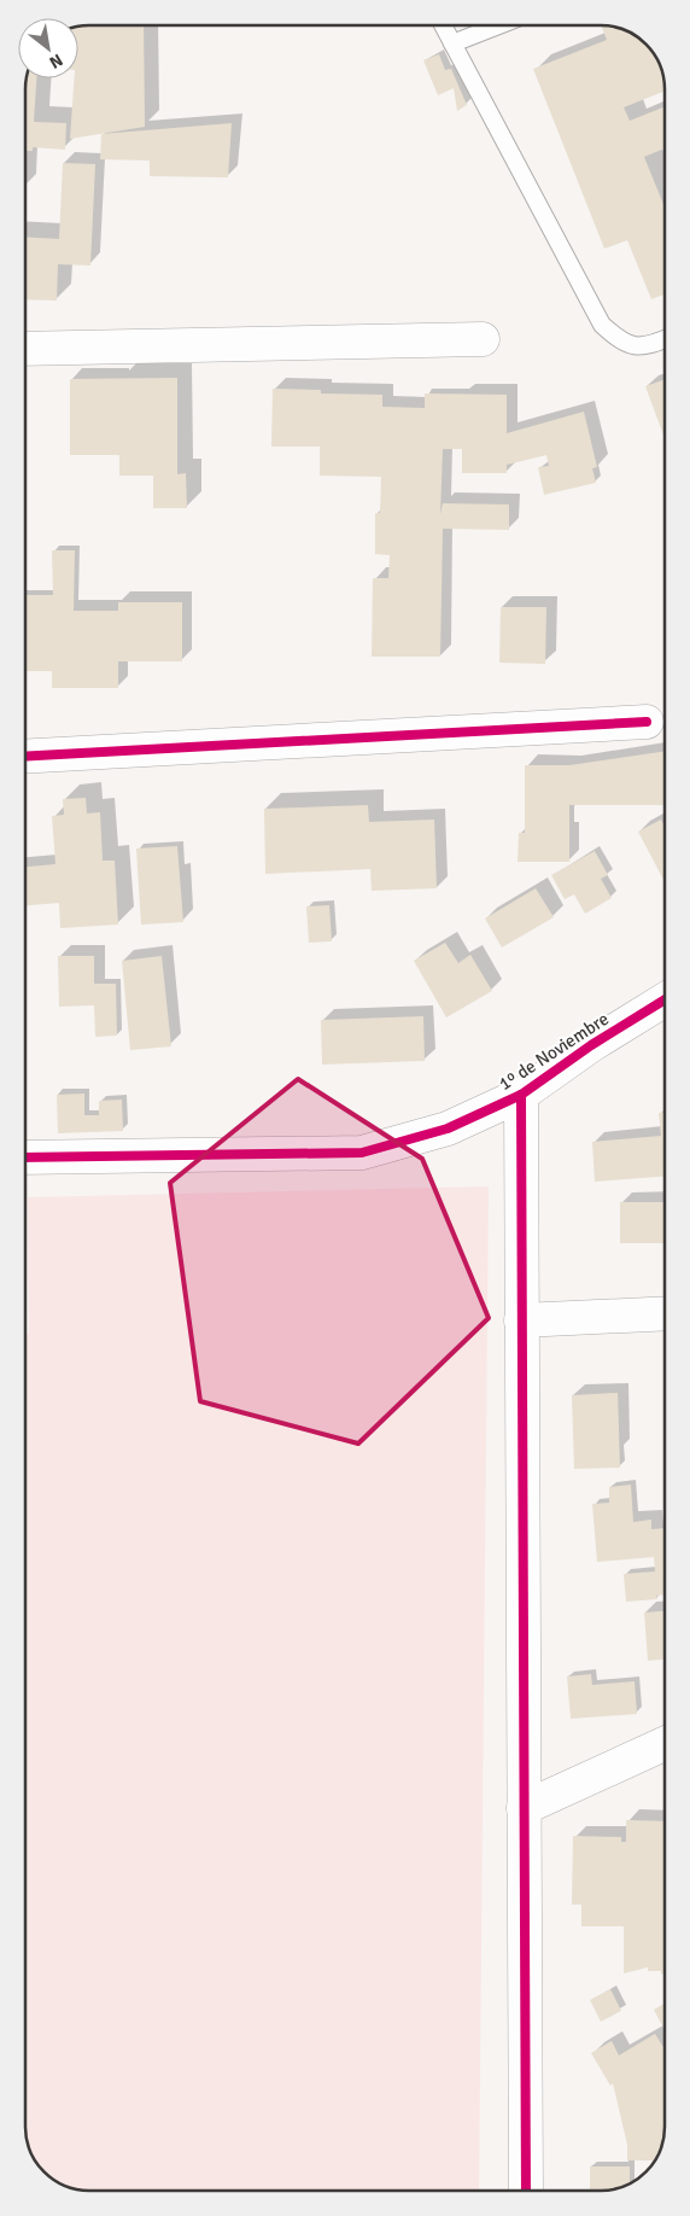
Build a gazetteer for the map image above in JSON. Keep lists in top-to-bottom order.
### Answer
{
  "streets": {
    "street": ["1º de Noviembre"]
  },
  "north": "bottom right"
}
